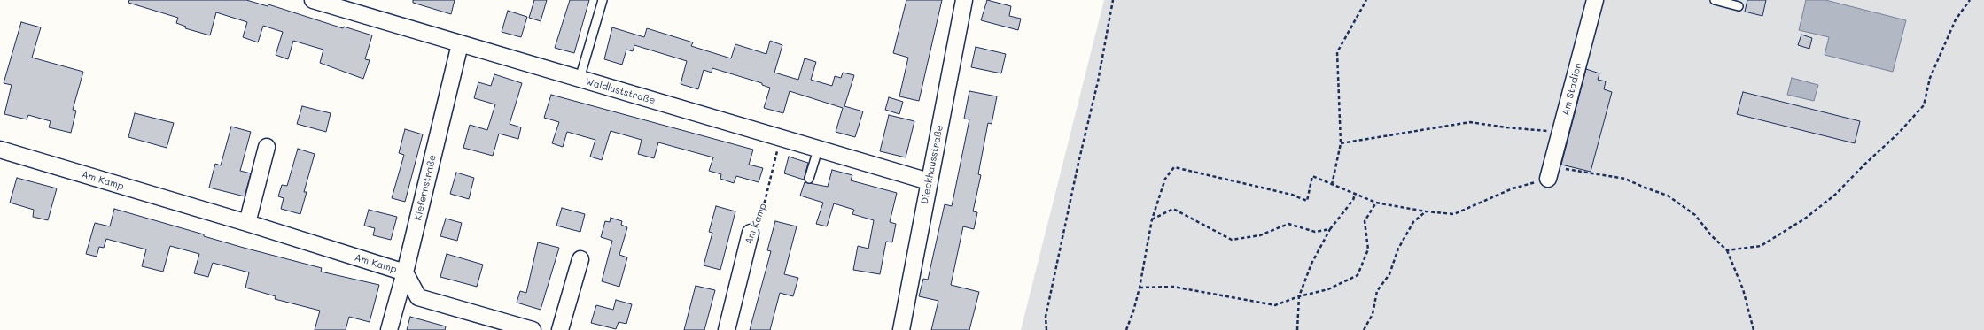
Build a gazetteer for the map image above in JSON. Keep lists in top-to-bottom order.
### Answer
{
  "streets": {
    "street": [
      "Am Stadion",
      "Waldluststraße",
      "Dieckhausstraße",
      "Am Kamp",
      "Kiefernstraße"
    ]
  },
  "crossings": [
    ["Waldluststraße", "Dieckhausstraße"],
    ["Waldluststraße", "Am Kamp"],
    ["Waldluststraße", "Kiefernstraße"],
    ["Am Kamp", "Kiefernstraße"]
  ]
}
